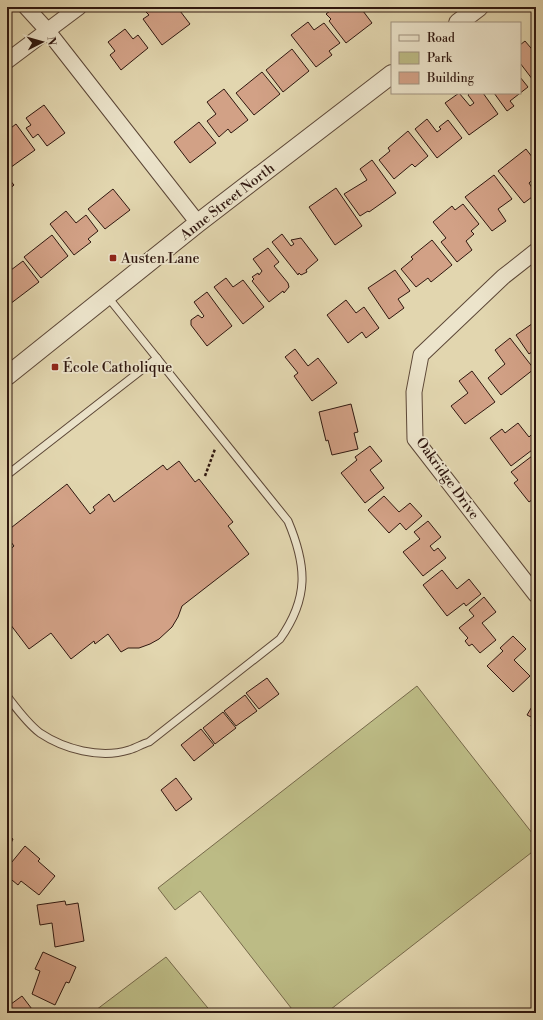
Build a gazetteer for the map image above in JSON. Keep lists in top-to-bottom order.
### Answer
{
  "streets": {
    "street": ["Anne Street North", "Oakridge Drive"]
  },
  "places": {
    "transit": ["Austen Lane", "École Catholique"]
  },
  "legend": ["Road", "Park", "Building"],
  "north": "right"
}
